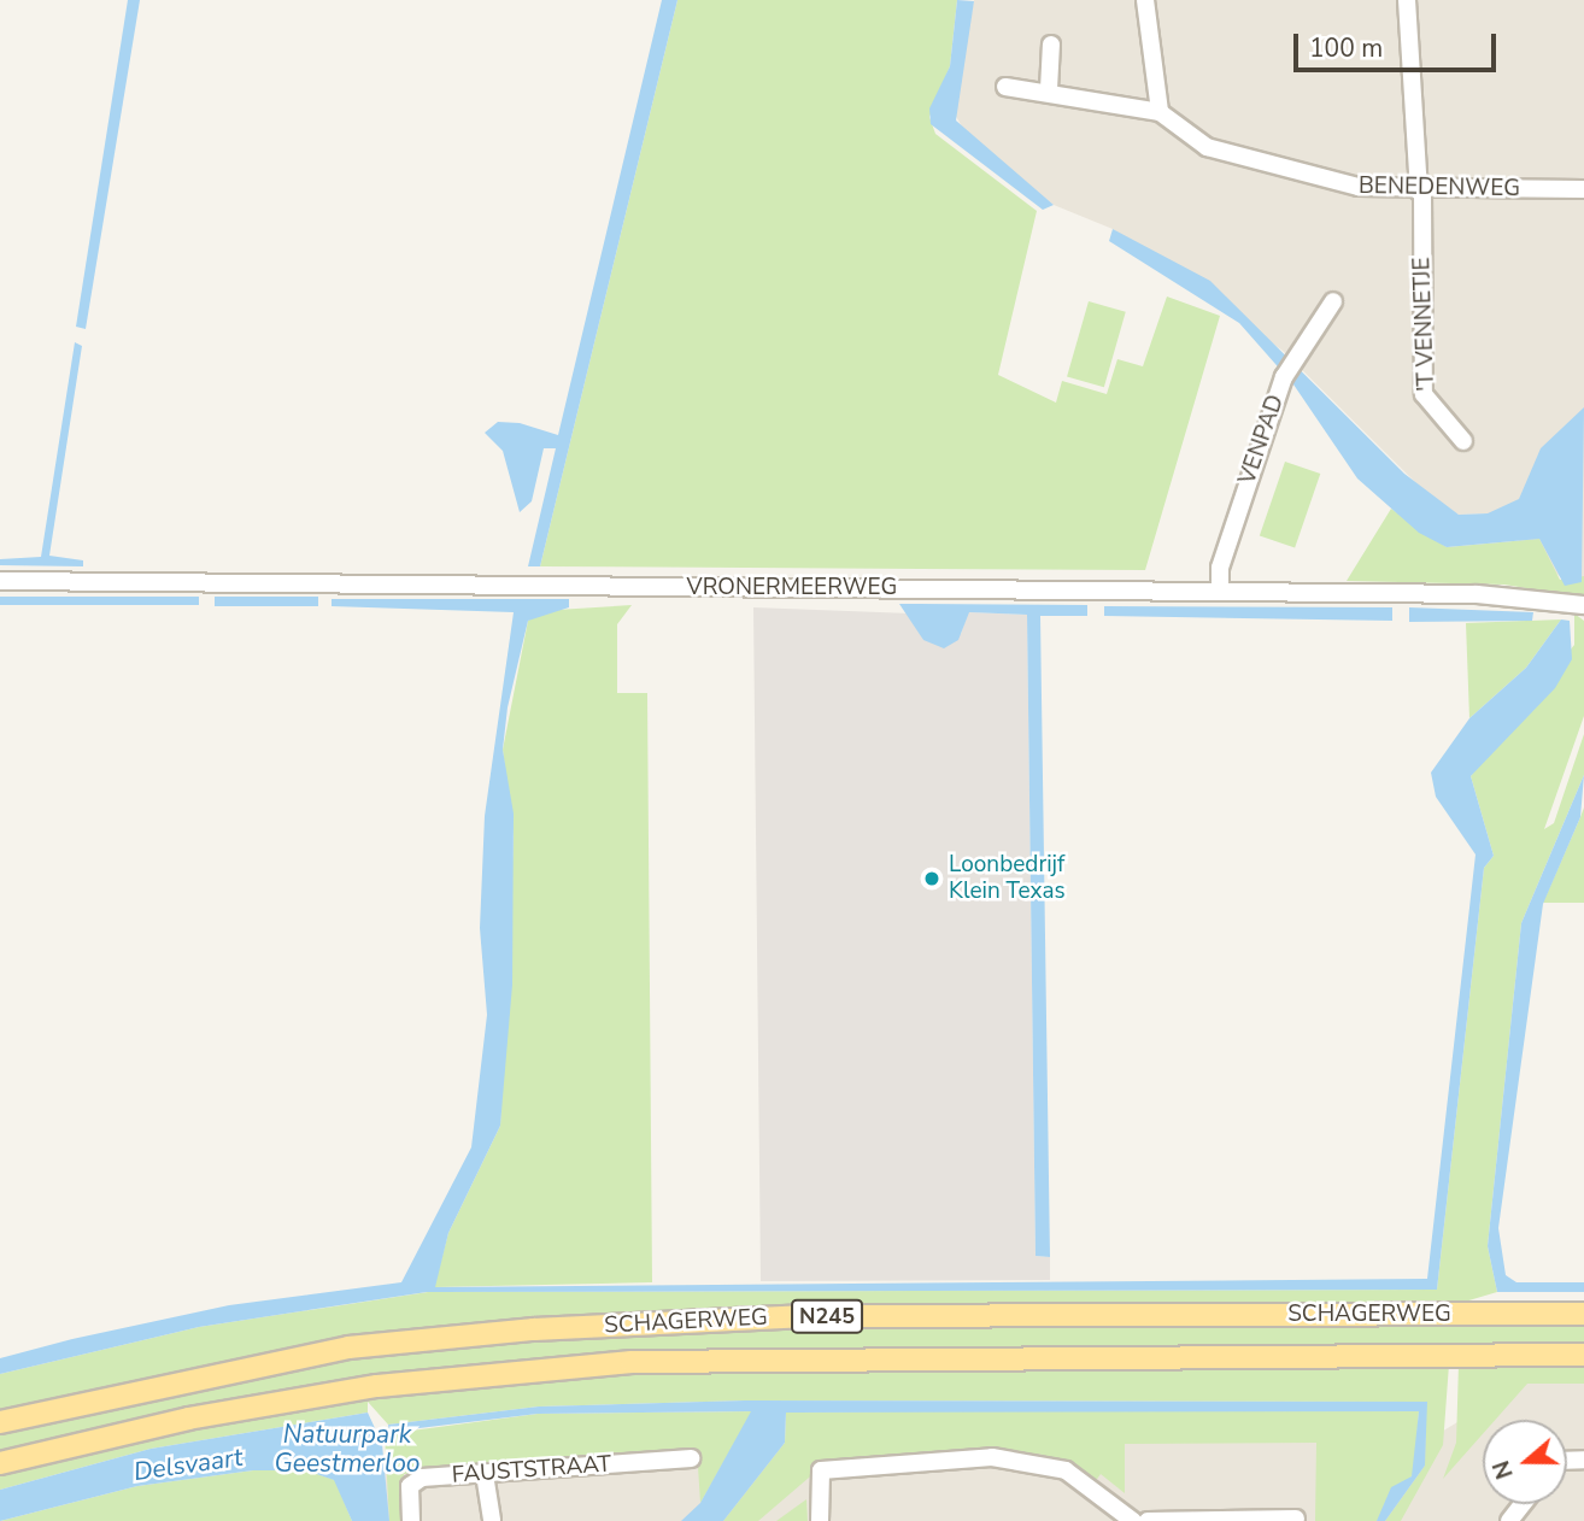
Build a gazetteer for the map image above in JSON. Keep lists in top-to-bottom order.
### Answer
{
  "streets": {
    "main road": ["SCHAGERWEG", "N245"],
    "street": [
      "BENEDENWEG",
      "'T VENNETJE",
      "VENPAD",
      "VRONERMEERWEG",
      "FAUSTSTRAAT"
    ]
  },
  "crossings": [
    ["BENEDENWEG", "'T VENNETJE"],
    ["VENPAD", "VRONERMEERWEG"]
  ],
  "water": ["Natuurpark Geestmerloo", "Delsvaart"],
  "places": ["Loonbedrijf Klein Texas"],
  "scale_bar": "100 m",
  "north": "left"
}
